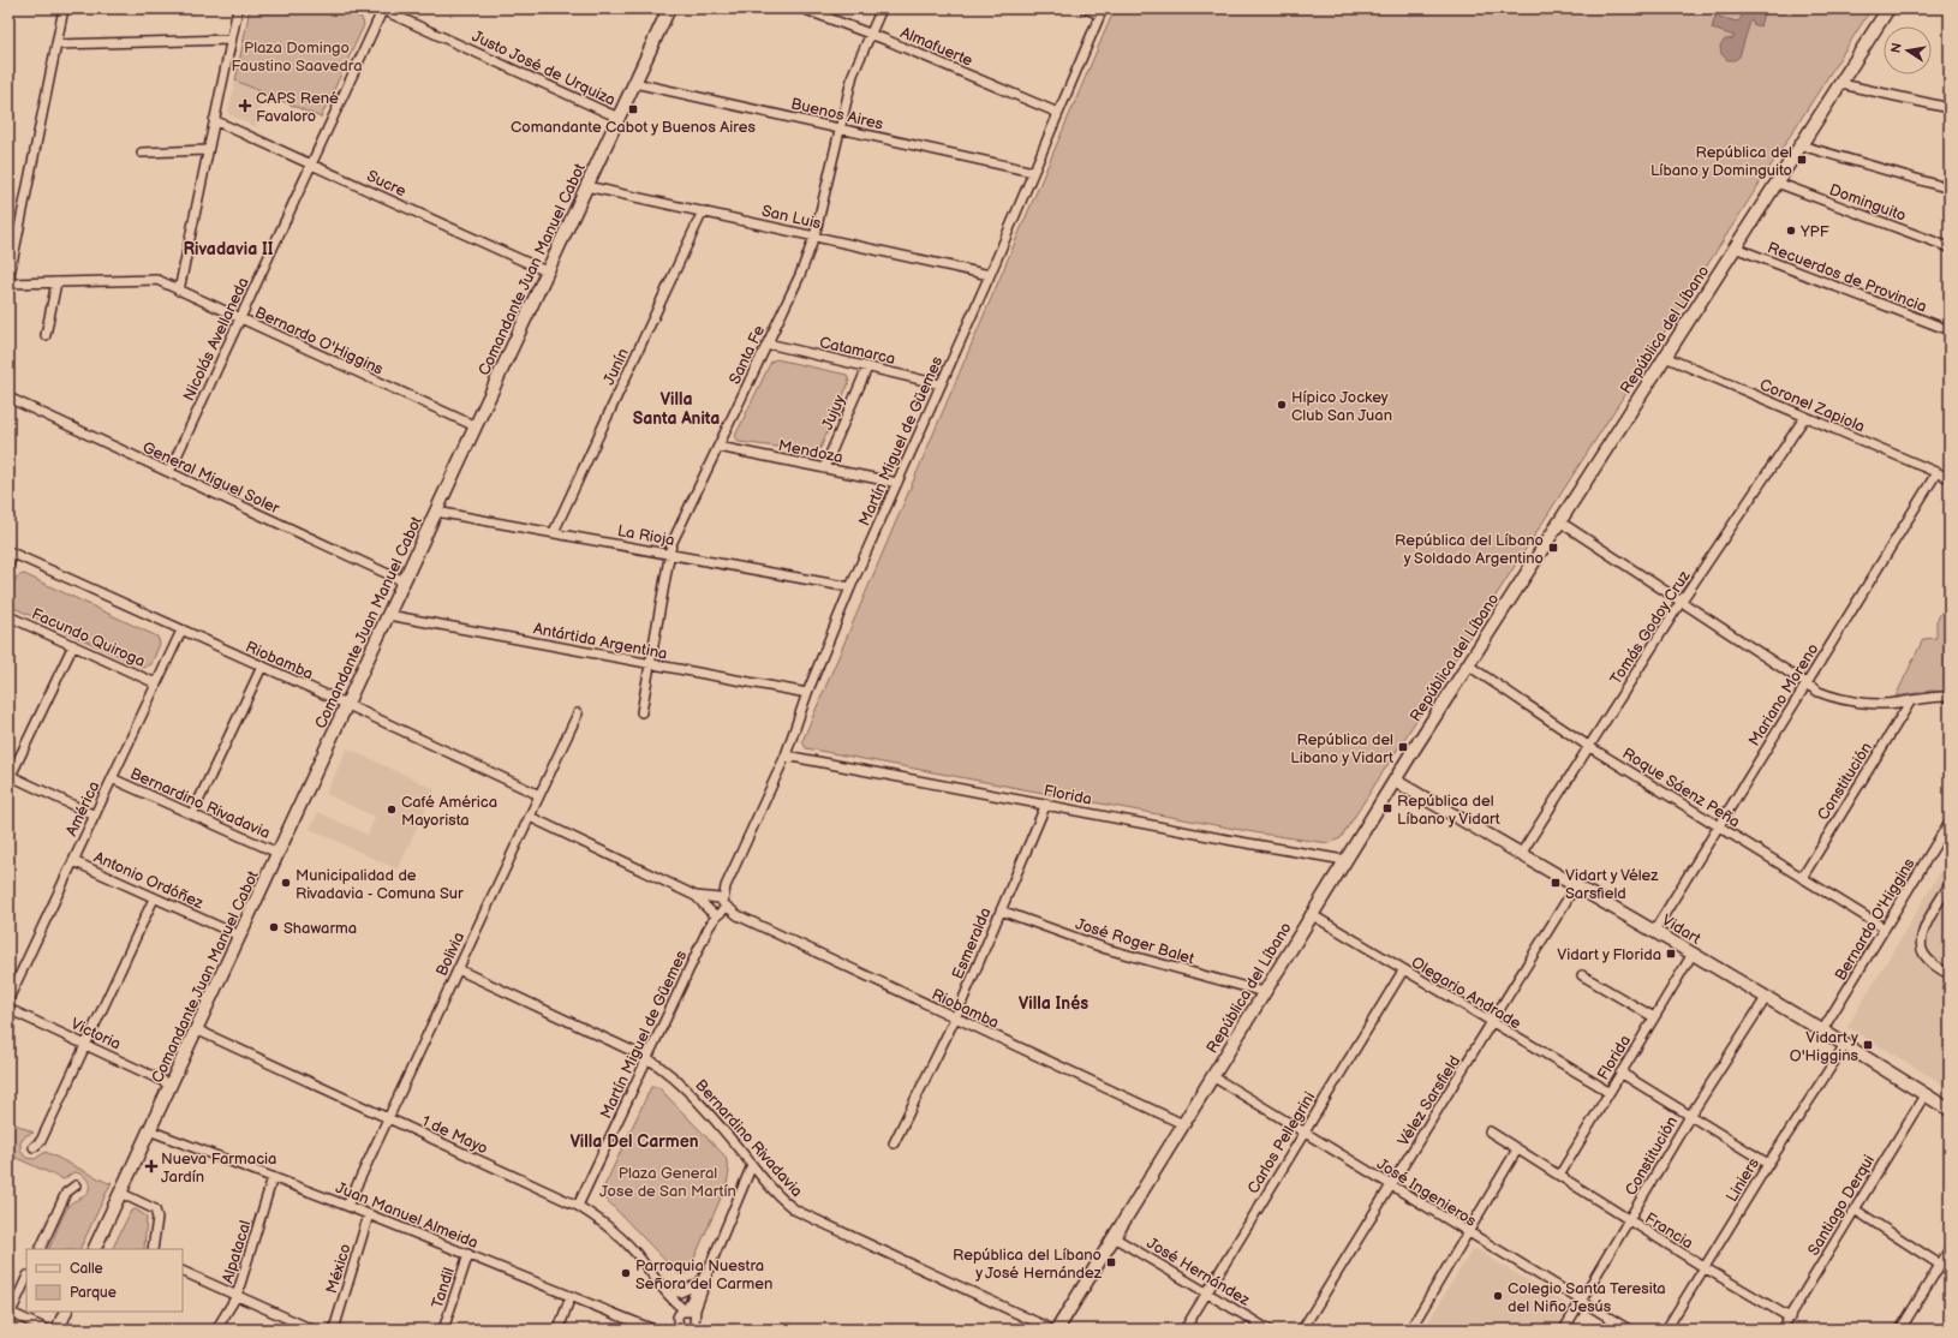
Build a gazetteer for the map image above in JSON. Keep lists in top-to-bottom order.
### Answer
{
  "streets": {
    "main road": ["Comandante Juan Manuel Cabot", "República del Líbano", "Vidart"],
    "street": [
      "Almafuerte",
      "Justo José de Urquiza",
      "Buenos Aires",
      "Sucre",
      "Dominguito",
      "San Luis",
      "Recuerdos de Provincia",
      "Nicolás Avellaneda",
      "Bernardo O'Higgins",
      "Catamarca",
      "Santa Fe",
      "Junín",
      "Coronel Zapiola",
      "Jujuy",
      "Martín Miguel de Güemes",
      "Mendoza",
      "General Miguel Soler",
      "La Rioja",
      "Tomás Godoy Cruz",
      "Facundo Quiroga",
      "Antártida Argentina",
      "Riobamba",
      "Mariano Moreno",
      "Constitución",
      "Roque Sáenz Peña",
      "Florida",
      "Bernardino Rivadavia",
      "América",
      "Antonio Ordóñez",
      "José Roger Balet",
      "Esmeralda",
      "Bolivia",
      "Olegario Andrade",
      "Victoria",
      "Vélez Sarsfield",
      "1 de Mayo",
      "Carlos Pellegrini",
      "Liniers",
      "José Ingenieros",
      "Santiago Derqui",
      "Juan Manuel Almeida",
      "Francia",
      "Alpatacal",
      "México",
      "José Hernández",
      "Tandil"
    ]
  },
  "crossings": [
    ["Almafuerte", "Santa Fe"],
    ["Almafuerte", "Martín Miguel de Güemes"],
    ["Justo José de Urquiza", "Comandante Juan Manuel Cabot"],
    ["Justo José de Urquiza", "Nicolás Avellaneda"],
    ["Buenos Aires", "Comandante Juan Manuel Cabot"],
    ["Buenos Aires", "Santa Fe"],
    ["Buenos Aires", "Martín Miguel de Güemes"],
    ["Sucre", "Comandante Juan Manuel Cabot"],
    ["Sucre", "Nicolás Avellaneda"],
    ["Dominguito", "República del Líbano"],
    ["San Luis", "Comandante Juan Manuel Cabot"],
    ["San Luis", "Santa Fe"],
    ["San Luis", "Junín"],
    ["San Luis", "Martín Miguel de Güemes"],
    ["Comandante Juan Manuel Cabot", "Bernardo O'Higgins"],
    ["Comandante Juan Manuel Cabot", "General Miguel Soler"],
    ["Comandante Juan Manuel Cabot", "La Rioja"],
    ["Comandante Juan Manuel Cabot", "Antártida Argentina"],
    ["Comandante Juan Manuel Cabot", "Riobamba"],
    ["Comandante Juan Manuel Cabot", "Bernardino Rivadavia"],
    ["Comandante Juan Manuel Cabot", "Antonio Ordóñez"],
    ["Comandante Juan Manuel Cabot", "Victoria"],
    ["Comandante Juan Manuel Cabot", "1 de Mayo"],
    ["Comandante Juan Manuel Cabot", "Juan Manuel Almeida"],
    ["Recuerdos de Provincia", "República del Líbano"],
    ["República del Líbano", "Coronel Zapiola"],
    ["República del Líbano", "Riobamba"],
    ["República del Líbano", "Roque Sáenz Peña"],
    ["República del Líbano", "Florida"],
    ["República del Líbano", "Vidart"],
    ["República del Líbano", "José Roger Balet"],
    ["República del Líbano", "Olegario Andrade"],
    ["República del Líbano", "José Ingenieros"],
    ["República del Líbano", "José Hernández"],
    ["Nicolás Avellaneda", "Bernardo O'Higgins"],
    ["Nicolás Avellaneda", "General Miguel Soler"],
    ["Bernardo O'Higgins", "Roque Sáenz Peña"],
    ["Bernardo O'Higgins", "Vidart"],
    ["Catamarca", "Santa Fe"],
    ["Catamarca", "Jujuy"],
    ["Catamarca", "Martín Miguel de Güemes"],
    ["Santa Fe", "Mendoza"],
    ["Santa Fe", "La Rioja"],
    ["Santa Fe", "Antártida Argentina"],
    ["Junín", "La Rioja"],
    ["Coronel Zapiola", "Tomás Godoy Cruz"],
    ["Coronel Zapiola", "Mariano Moreno"],
    ["Jujuy", "Mendoza"],
    ["Martín Miguel de Güemes", "Mendoza"],
    ["Martín Miguel de Güemes", "La Rioja"],
    ["Martín Miguel de Güemes", "Antártida Argentina"],
    ["Martín Miguel de Güemes", "Riobamba"],
    ["Martín Miguel de Güemes", "Florida"],
    ["Martín Miguel de Güemes", "Bernardino Rivadavia"],
    ["Martín Miguel de Güemes", "1 de Mayo"],
    ["Tomás Godoy Cruz", "Roque Sáenz Peña"],
    ["Tomás Godoy Cruz", "Vidart"],
    ["Facundo Quiroga", "América"],
    ["Riobamba", "América"],
    ["Riobamba", "Esmeralda"],
    ["Riobamba", "Bolivia"],
    ["Mariano Moreno", "Roque Sáenz Peña"],
    ["Mariano Moreno", "Vidart"],
    ["Constitución", "Roque Sáenz Peña"],
    ["Constitución", "Vidart"],
    ["Constitución", "José Ingenieros"],
    ["Constitución", "Francia"],
    ["Florida", "Vidart"],
    ["Florida", "Esmeralda"],
    ["Florida", "Olegario Andrade"],
    ["Florida", "Francia"],
    ["Bernardino Rivadavia", "América"],
    ["Bernardino Rivadavia", "Bolivia"],
    ["América", "Antonio Ordóñez"],
    ["Vidart", "Vélez Sarsfield"],
    ["Vidart", "Liniers"],
    ["Vidart", "Santiago Derqui"],
    ["José Roger Balet", "Esmeralda"],
    ["Bolivia", "1 de Mayo"],
    ["Bolivia", "Juan Manuel Almeida"],
    ["Olegario Andrade", "Vélez Sarsfield"],
    ["Olegario Andrade", "Carlos Pellegrini"],
    ["Vélez Sarsfield", "José Ingenieros"],
    ["Carlos Pellegrini", "José Ingenieros"],
    ["Carlos Pellegrini", "José Hernández"],
    ["Liniers", "Francia"],
    ["Santiago Derqui", "Francia"],
    ["Juan Manuel Almeida", "Alpatacal"],
    ["Juan Manuel Almeida", "México"],
    ["Juan Manuel Almeida", "Tandil"]
  ],
  "districts": [
    "Rivadavia II",
    "Villa Santa Anita",
    "Villa Inés",
    "Villa Del Carmen"
  ],
  "parks": ["Plaza Domingo Faustino Saavedra", "Plaza General Jose de San Martín"],
  "places": {
    "health": ["CAPS René Favaloro", "Nueva Farmacia Jardín"],
    "transit": [
      "Comandante Cabot y Buenos Aires",
      "República del Líbano y Dominguito",
      "República del Líbano y Soldado Argentino",
      "República del Libano y Vidart",
      "República del Líbano y Vidart",
      "Vidart y Vélez Sarsfield",
      "Vidart y Florida",
      "Vidart y O'Higgins",
      "República del Líbano y José Hernández"
    ],
    "other": [
      "YPF",
      "Hípico Jockey Club San Juan",
      "Café América Mayorista",
      "Municipalidad de Rivadavia - Comuna Sur",
      "Shawarma",
      "Parroquia Nuestra Señora del Carmen",
      "Colegio Santa Teresita del Niño Jesús"
    ]
  },
  "legend": ["Calle", "Parque"],
  "north": "left"
}
